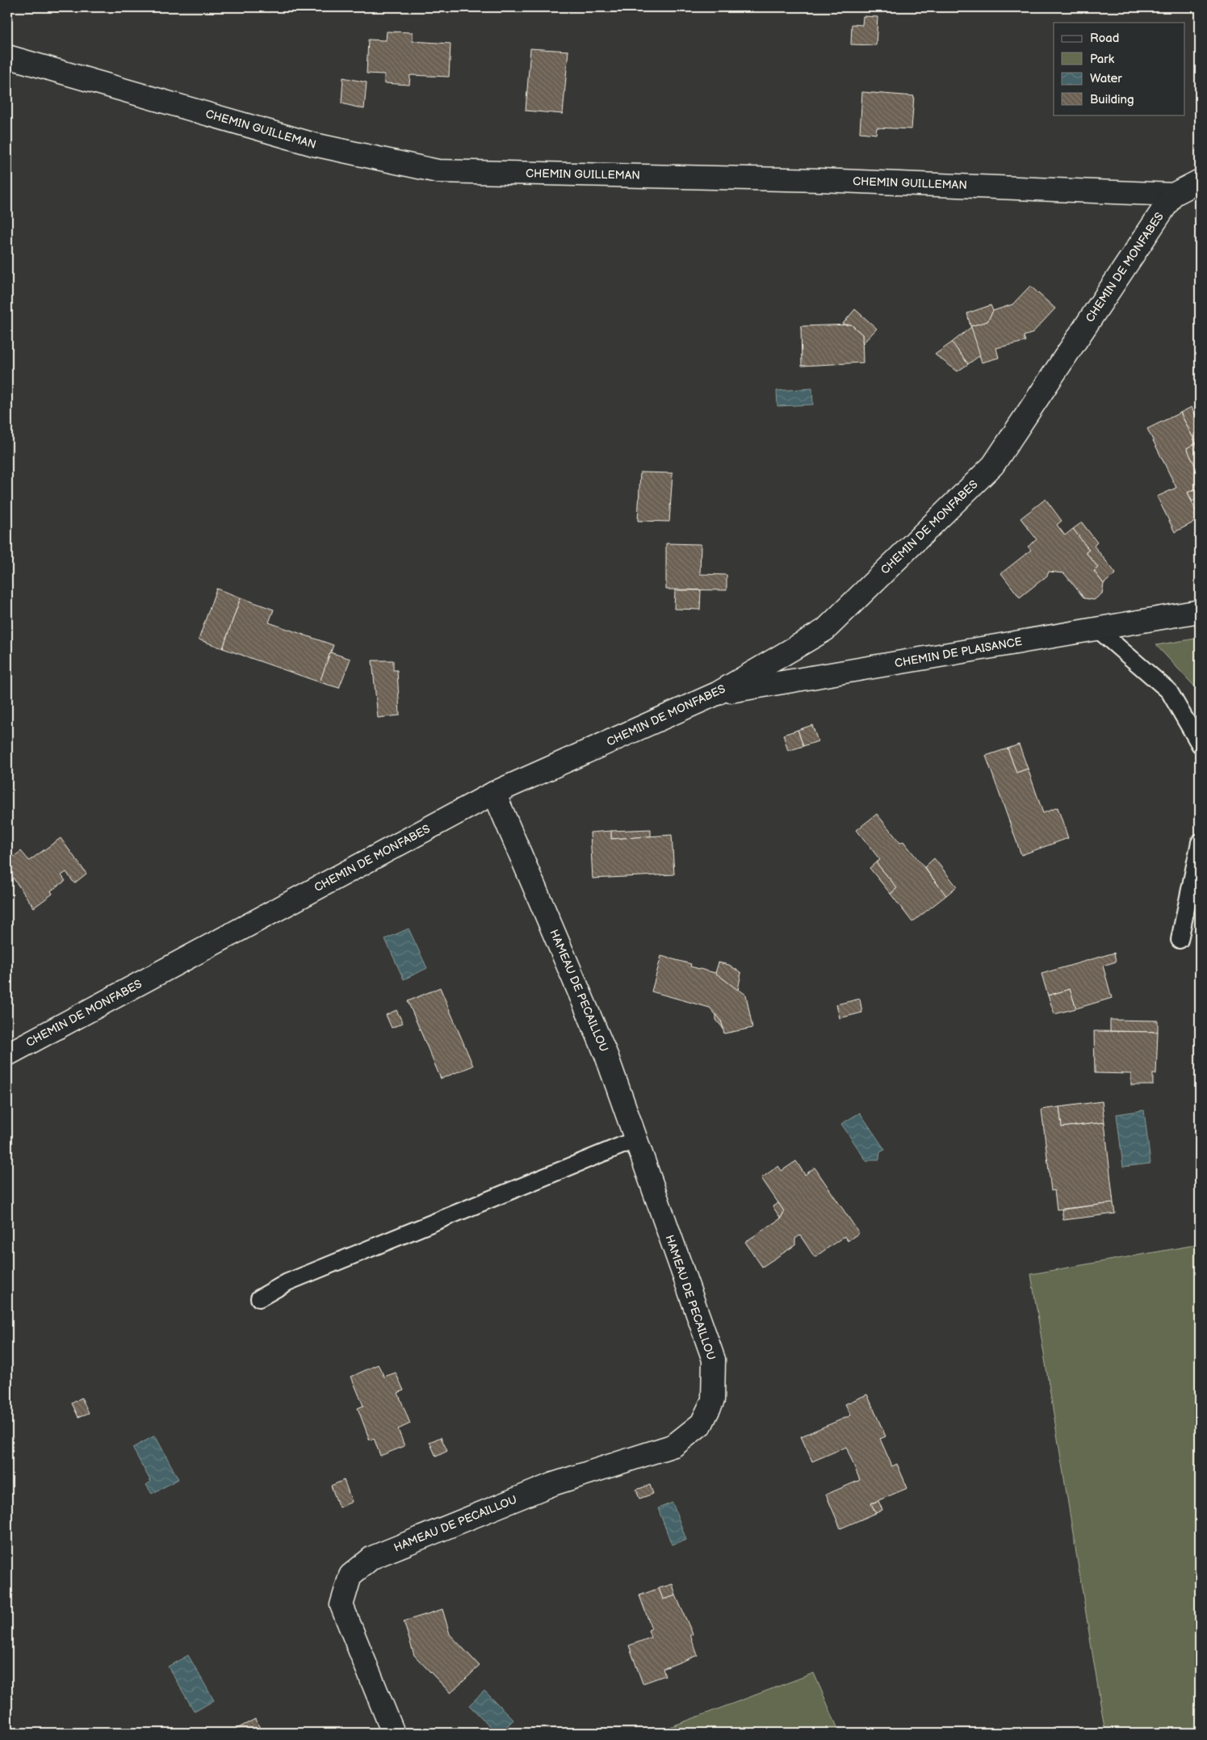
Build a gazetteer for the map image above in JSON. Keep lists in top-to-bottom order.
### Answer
{
  "streets": {
    "street": [
      "CHEMIN GUILLEMAN",
      "CHEMIN DE MONFABES",
      "CHEMIN DE PLAISANCE",
      "HAMEAU DE PECAILLOU"
    ]
  },
  "crossings": [
    ["CHEMIN GUILLEMAN", "CHEMIN DE MONFABES"],
    ["CHEMIN DE MONFABES", "CHEMIN DE PLAISANCE"],
    ["CHEMIN DE MONFABES", "HAMEAU DE PECAILLOU"]
  ],
  "legend": [
    "Road",
    "Park",
    "Water",
    "Building"
  ]
}
